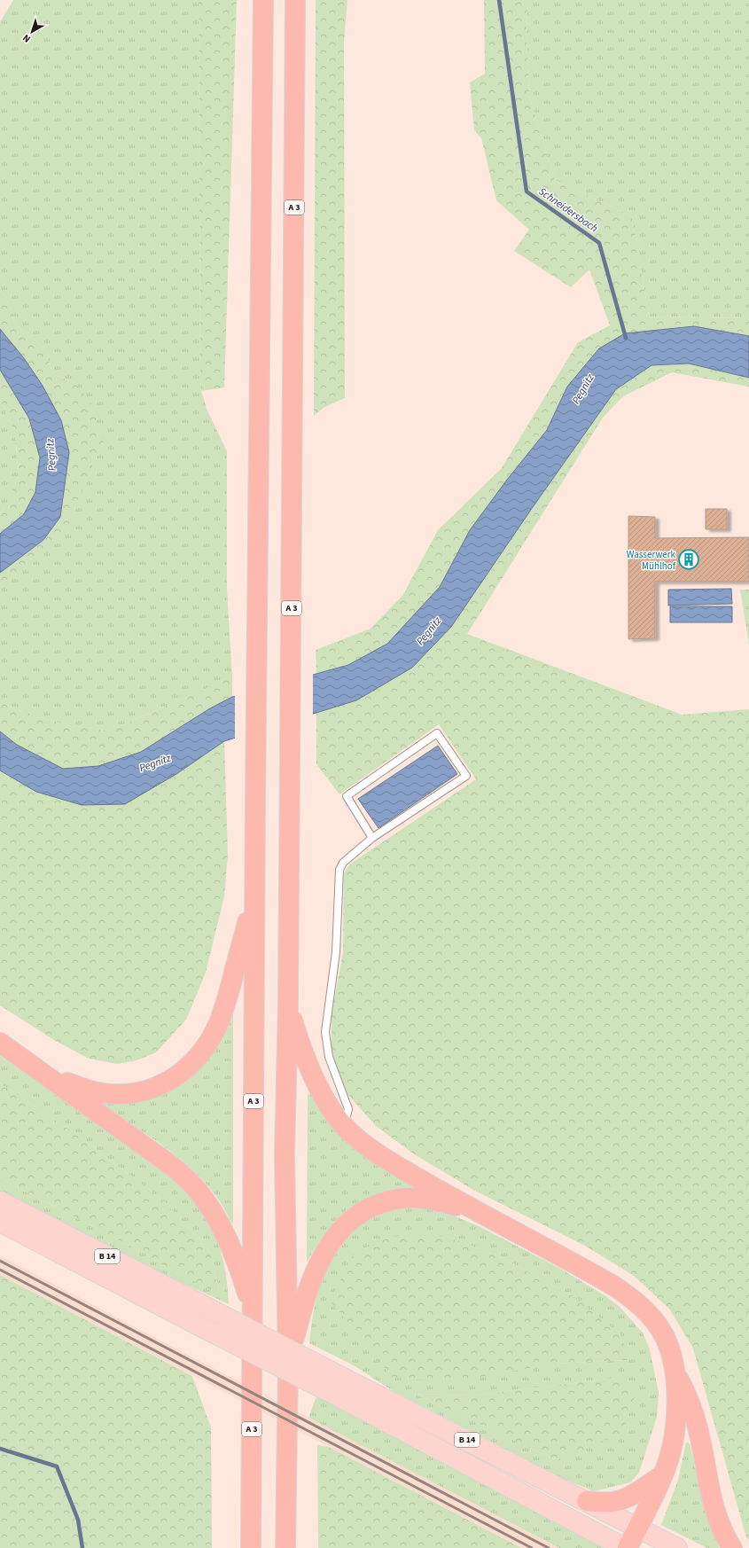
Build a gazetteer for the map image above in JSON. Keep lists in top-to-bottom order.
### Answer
{
  "streets": {
    "highway": ["A 3"],
    "main road": ["B 14"]
  },
  "water": ["Schneidersbach", "Pegnitz"],
  "places": {
    "building": ["Wasserwerk Mühlhof"]
  },
  "north": "bottom left"
}
